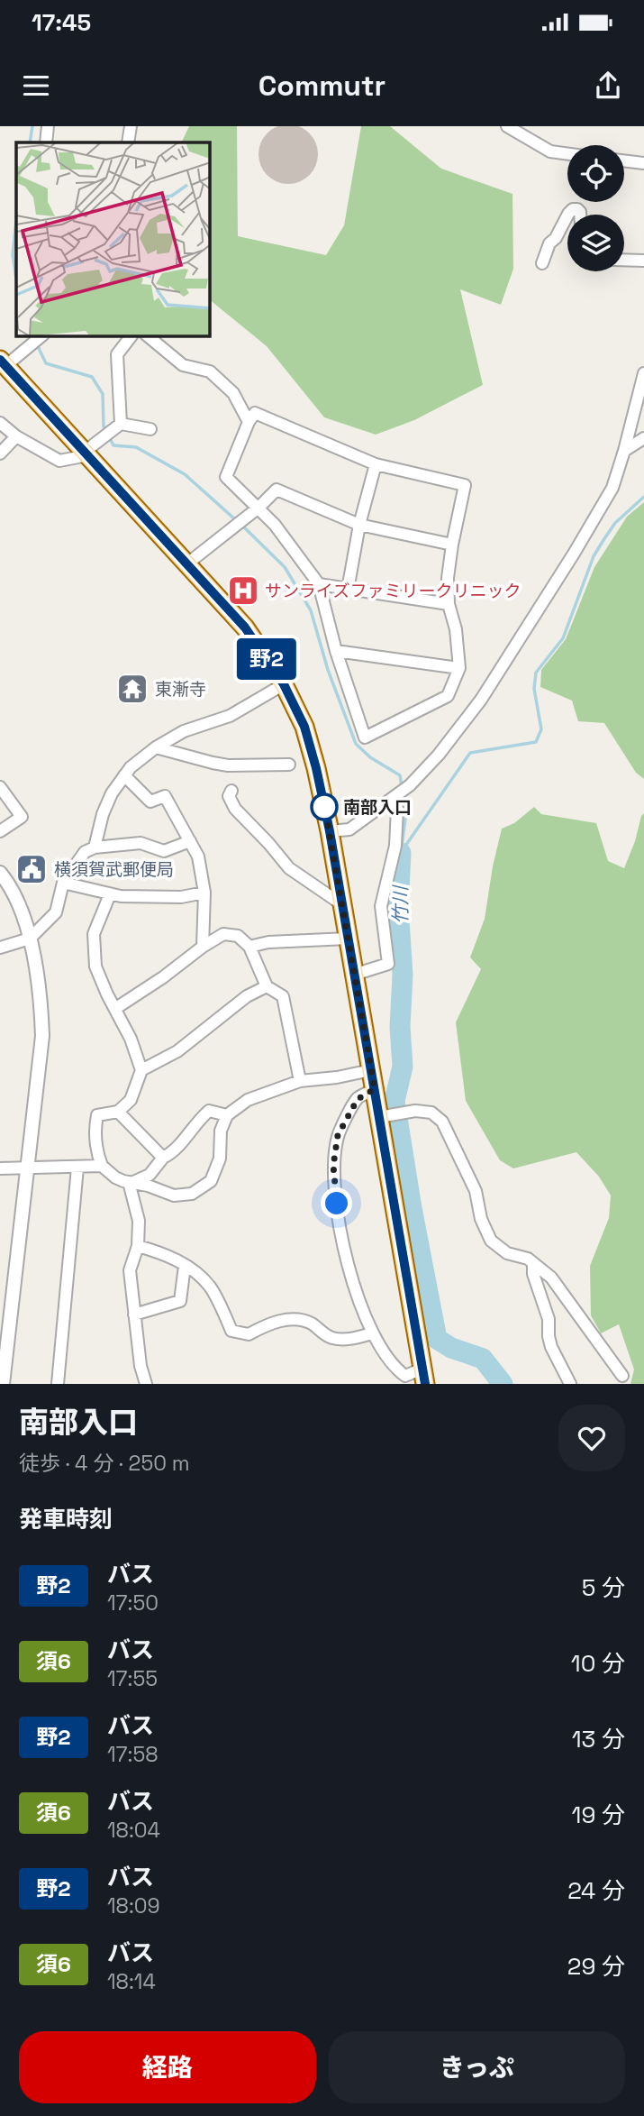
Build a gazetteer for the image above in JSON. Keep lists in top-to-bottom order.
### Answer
{
  "water": ["竹川"],
  "places": {
    "hospital": ["サンライズファミリークリニック"],
    "temple": ["東漸寺"],
    "other": ["南部入口"],
    "public building": ["横須賀武郵便局"]
  },
  "lines": ["bus line 野2"],
  "page": {
    "status": "17:45",
    "header": "Commutr",
    "on_map": "野2",
    "heading": [
      ["南部入口", "徒歩 · 4 分 · 250 m"],
      "発車時刻"
    ],
    "list": [
      {
        "mark": "野2",
        "name": "バス",
        "note": "17:50",
        "value": "5 分"
      },
      {
        "mark": "須6",
        "name": "バス",
        "note": "17:55",
        "value": "10 分"
      },
      {
        "mark": "野2",
        "name": "バス",
        "note": "17:58",
        "value": "13 分"
      },
      {
        "mark": "須6",
        "name": "バス",
        "note": "18:04",
        "value": "19 分"
      },
      {
        "mark": "野2",
        "name": "バス",
        "note": "18:09",
        "value": "24 分"
      },
      {
        "mark": "須6",
        "name": "バス",
        "note": "18:14",
        "value": "29 分"
      }
    ],
    "buttons": ["経路", "きっぷ"]
  }
}
